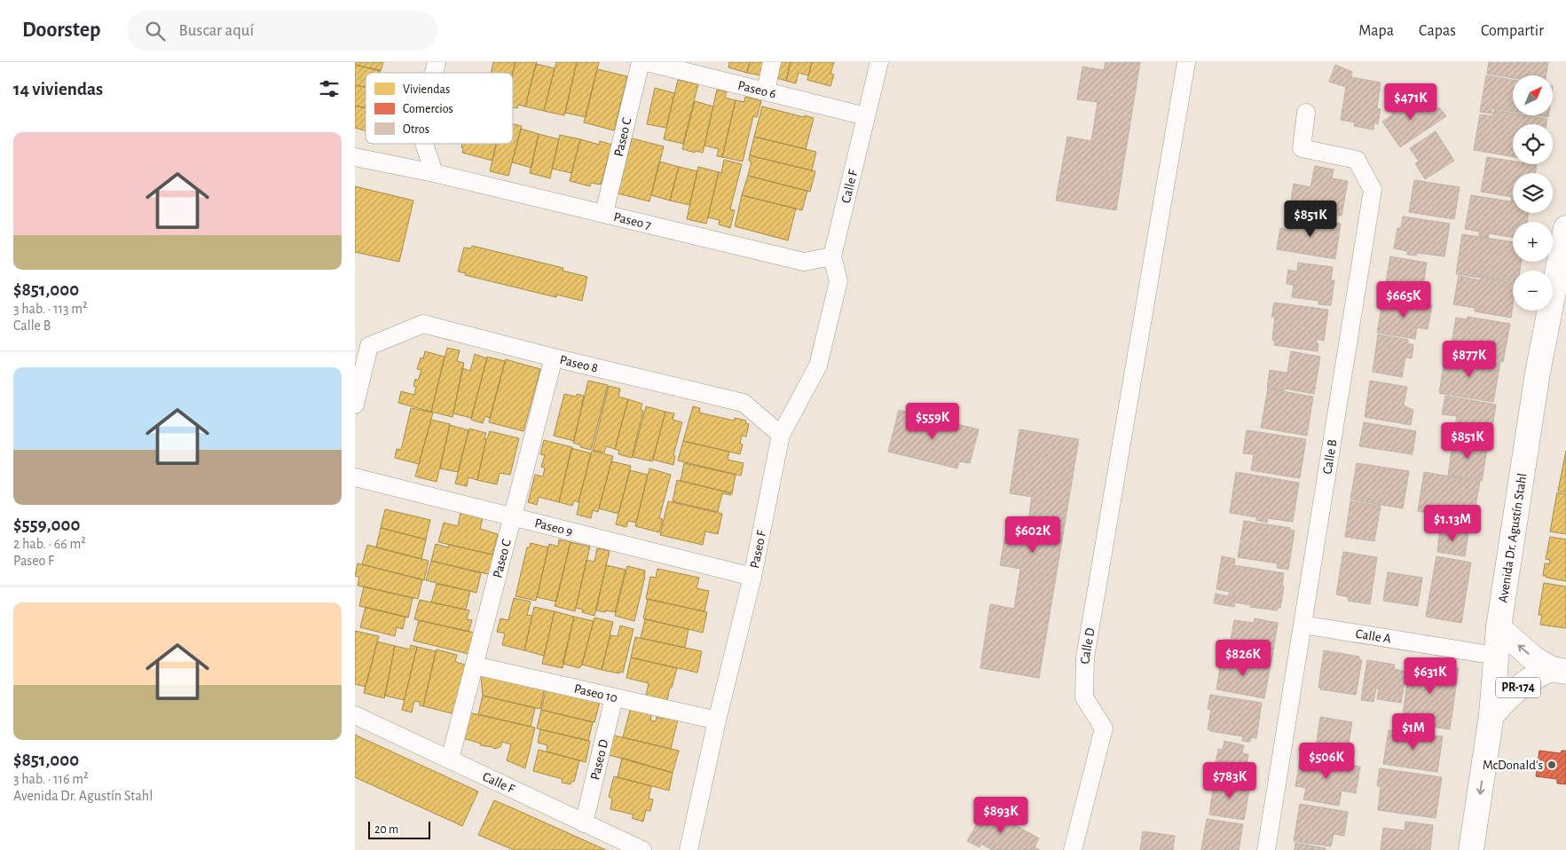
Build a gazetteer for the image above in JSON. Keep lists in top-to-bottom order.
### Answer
{
  "streets": {
    "highway": ["Avenida Dr. Agustín Stahl", "PR-174"],
    "street": [
      "Paseo 6",
      "Paseo C",
      "Calle F",
      "Paseo 7",
      "Paseo 8",
      "Calle B",
      "Paseo 9",
      "Paseo F",
      "Calle A",
      "Calle D",
      "Paseo 10",
      "Paseo D"
    ]
  },
  "crossings": [
    ["Paseo 6", "Calle F"],
    ["Paseo C", "Calle F"],
    ["Paseo C", "Paseo 7"],
    ["Paseo C", "Paseo 8"],
    ["Paseo C", "Paseo 9"],
    ["Paseo C", "Paseo 10"],
    ["Calle F", "Paseo 7"],
    ["Calle F", "Paseo F"],
    ["Calle F", "Paseo D"],
    ["Paseo 7", "Paseo F"],
    ["Paseo 8", "Paseo F"],
    ["Calle B", "Calle A"],
    ["Paseo 9", "Paseo F"],
    ["Avenida Dr. Agustín Stahl", "Calle A"],
    ["Avenida Dr. Agustín Stahl", "PR-174"],
    ["Paseo F", "Paseo 10"],
    ["Paseo 10", "Paseo D"]
  ],
  "places": ["McDonald's"],
  "legend": ["Viviendas", "Comercios", "Otros"],
  "scale_bar": "20 m",
  "north": "top right",
  "page": {
    "header": "Doorstep",
    "search": "Buscar aquí",
    "nav": ["Mapa", "Capas", "Compartir"],
    "heading": "14 viviendas",
    "map_buttons": ["+", "−"],
    "price": [
      "$471K",
      "$851K",
      "$665K",
      "$877K",
      "$559K",
      "$851K",
      "$1.13M",
      "$602K",
      "$826K",
      "$631K",
      "$1M",
      "$506K",
      "$783K",
      "$893K"
    ],
    "list": [
      {
        "name": "$851,000",
        "note": "3 hab. · 113 m² · Calle B"
      },
      {
        "name": "$559,000",
        "note": "2 hab. · 66 m² · Paseo F"
      },
      {
        "name": "$851,000",
        "note": "3 hab. · 116 m² · Avenida Dr. Agustín Stahl"
      }
    ],
    "scale": "20 m"
  }
}
